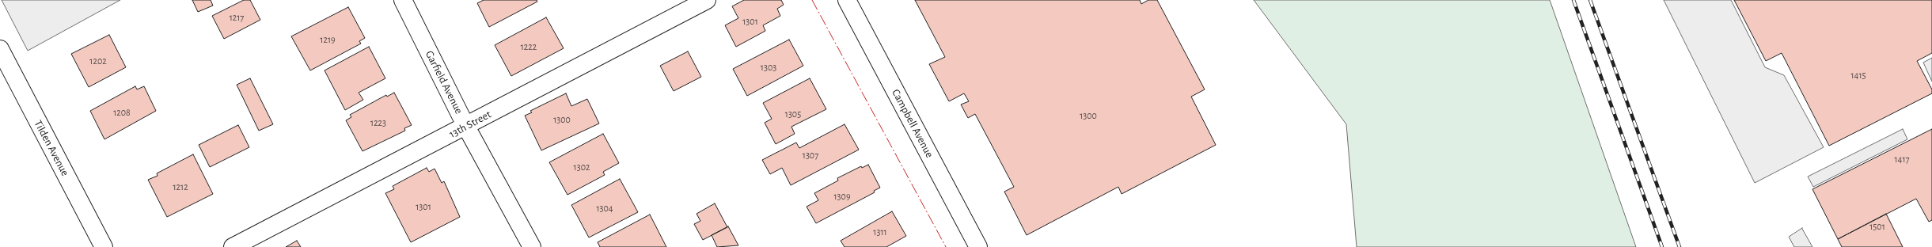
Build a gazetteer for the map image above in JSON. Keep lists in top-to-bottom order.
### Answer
{
  "streets": {
    "street": [
      "Garfield Avenue",
      "Campbell Avenue",
      "13th Street",
      "Tilden Avenue"
    ]
  },
  "crossings": [
    ["Garfield Avenue", "13th Street"]
  ],
  "house_numbers": [
    "1217",
    "1301",
    "1219",
    "1222",
    "1202",
    "1303",
    "1415",
    "1208",
    "1305",
    "1300",
    "1300",
    "1223",
    "1307",
    "1417",
    "1302",
    "1212",
    "1309",
    "1301",
    "1304",
    "1501",
    "1311"
  ]
}
